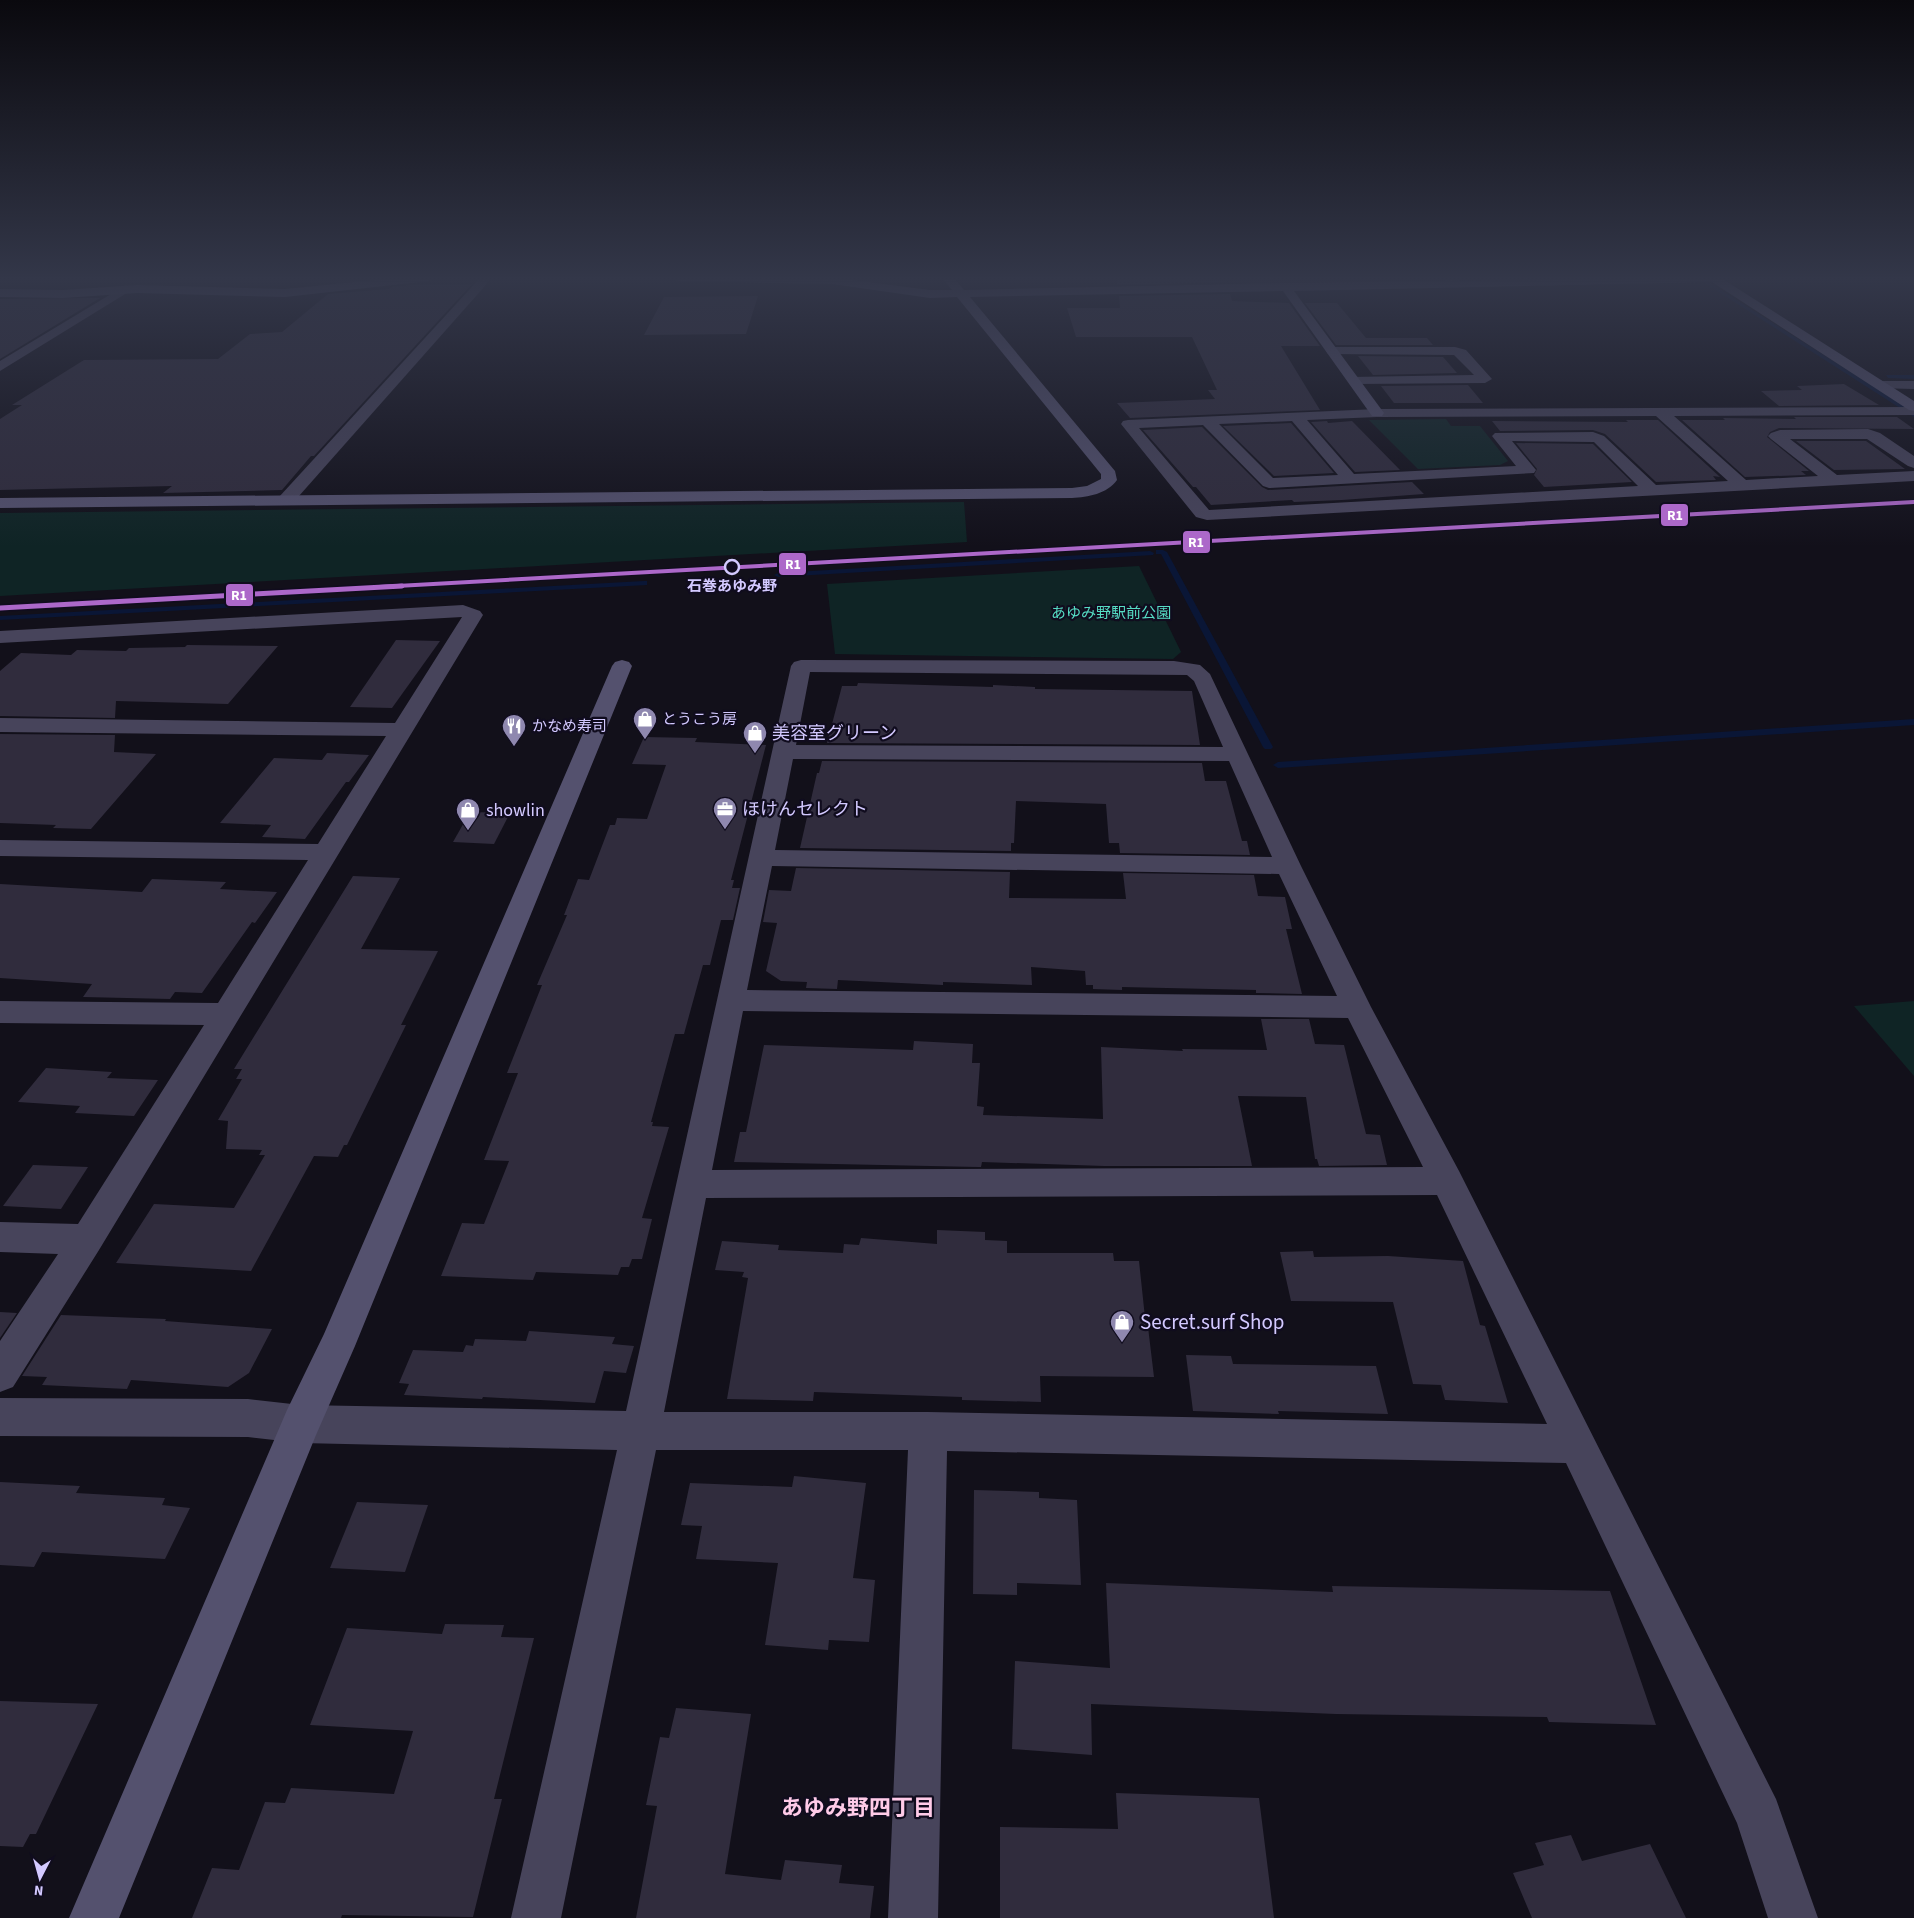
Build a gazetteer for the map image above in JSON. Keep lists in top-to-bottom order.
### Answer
{
  "districts": ["あゆみ野四丁目"],
  "parks": ["あゆみ野駅前公園"],
  "places": {
    "other": ["石巻あゆみ野"],
    "shop": [
      "とうこう房",
      "美容室グリーン",
      "showlin",
      "Secret.surf Shop"
    ],
    "restaurant": ["かなめ寿司"],
    "office": ["ほけんセレクト"]
  },
  "lines": ["transit line R1"],
  "north": "bottom"
}
